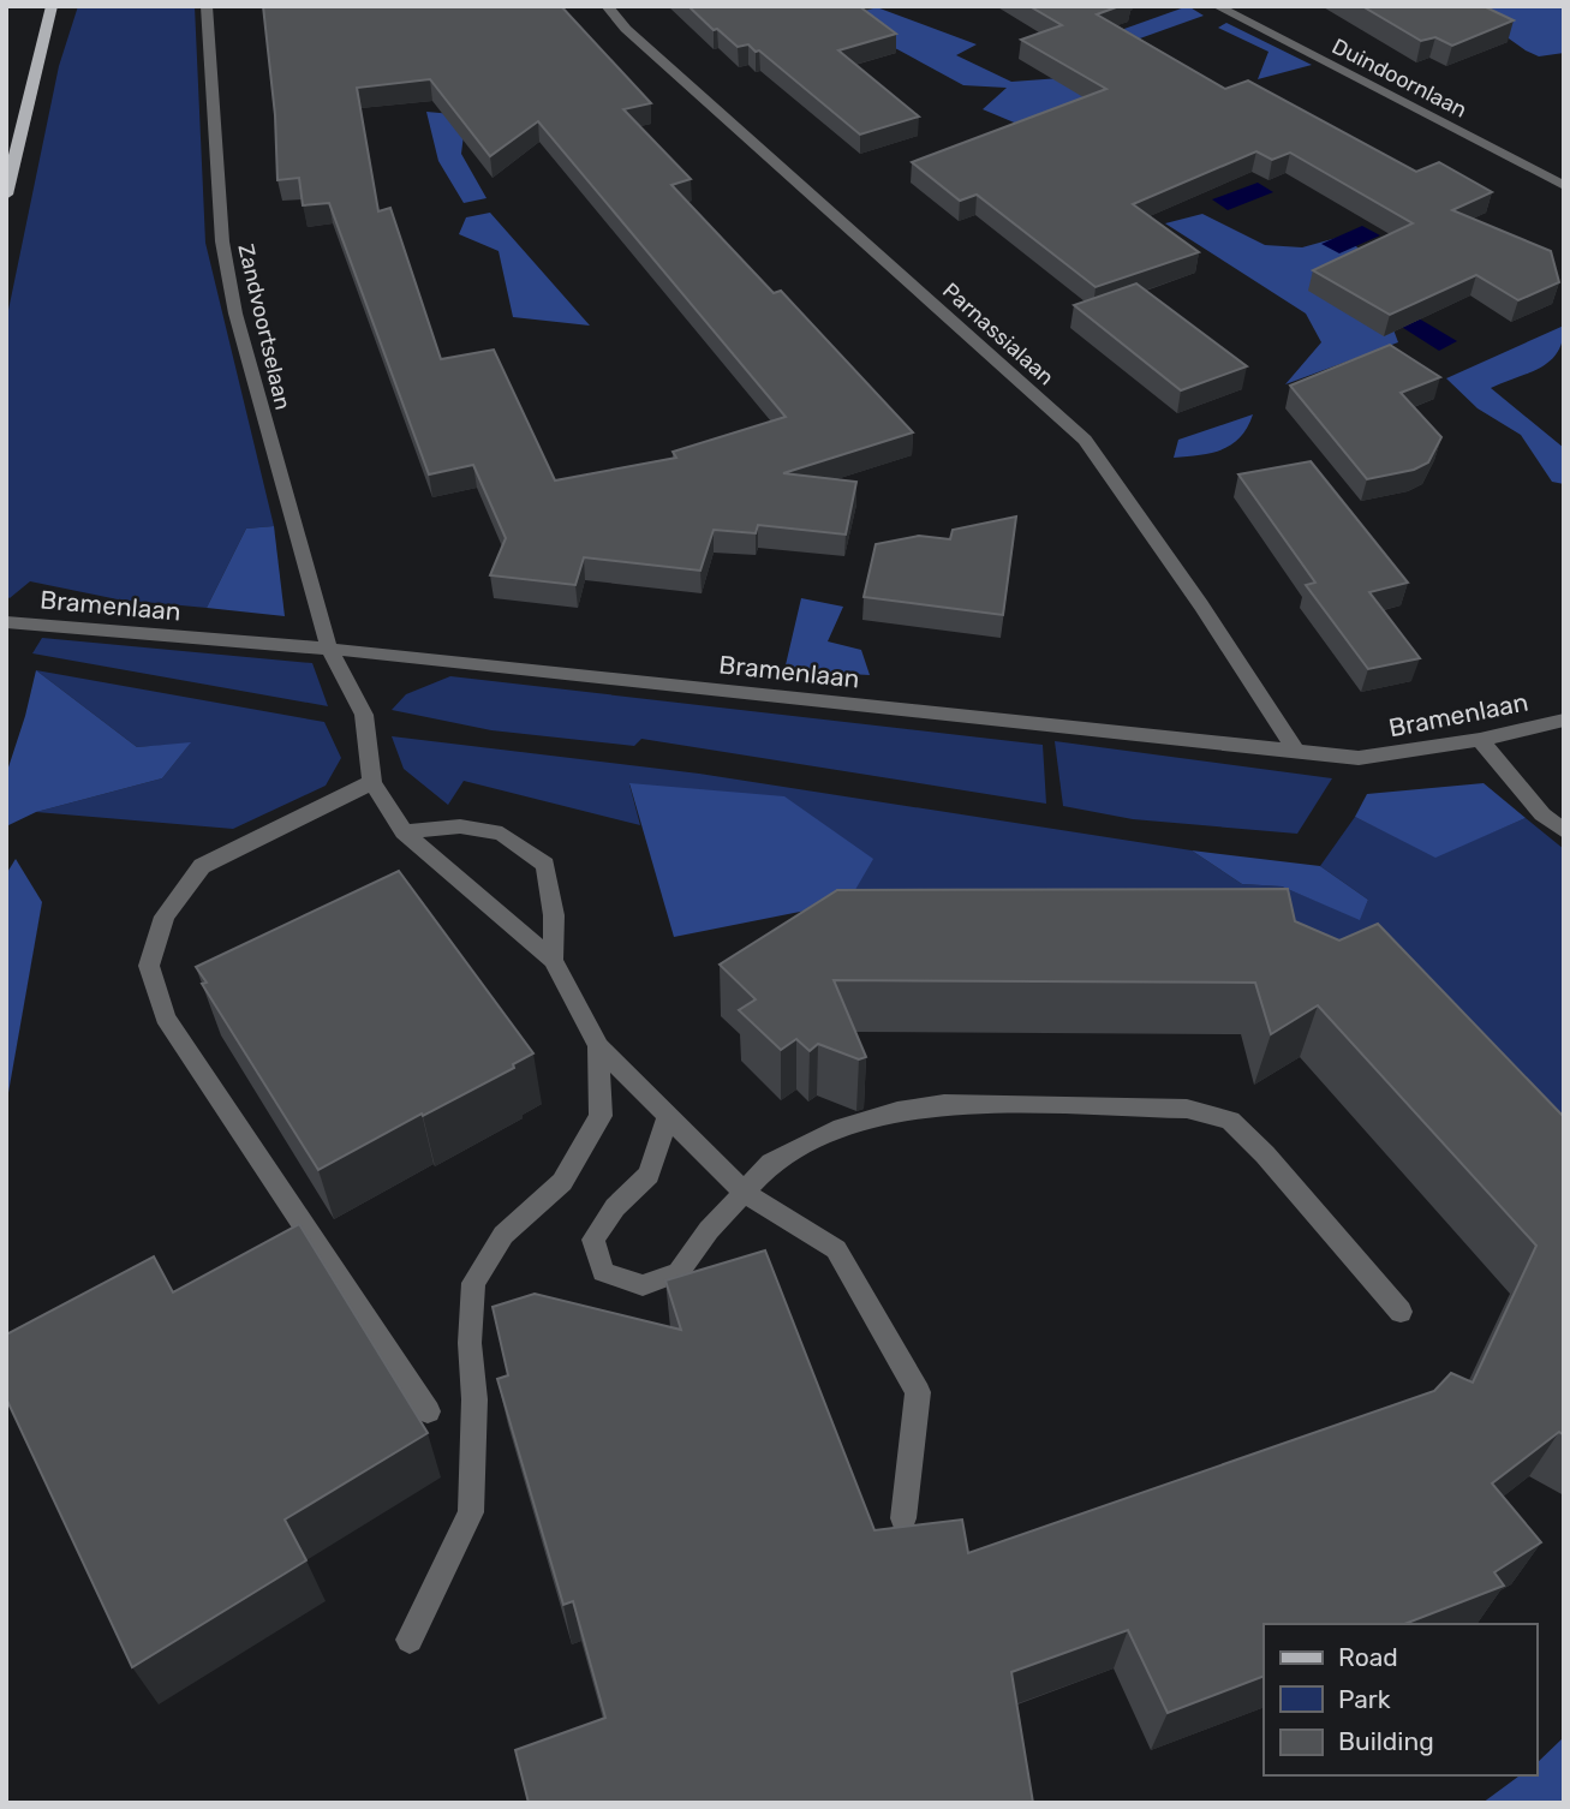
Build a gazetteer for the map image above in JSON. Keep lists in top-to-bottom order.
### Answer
{
  "streets": {
    "street": [
      "Duindoornlaan",
      "Zandvoortselaan",
      "Parnassialaan",
      "Bramenlaan"
    ]
  },
  "crossings": [
    ["Zandvoortselaan", "Bramenlaan"],
    ["Parnassialaan", "Bramenlaan"]
  ],
  "legend": ["Road", "Park", "Building"]
}
